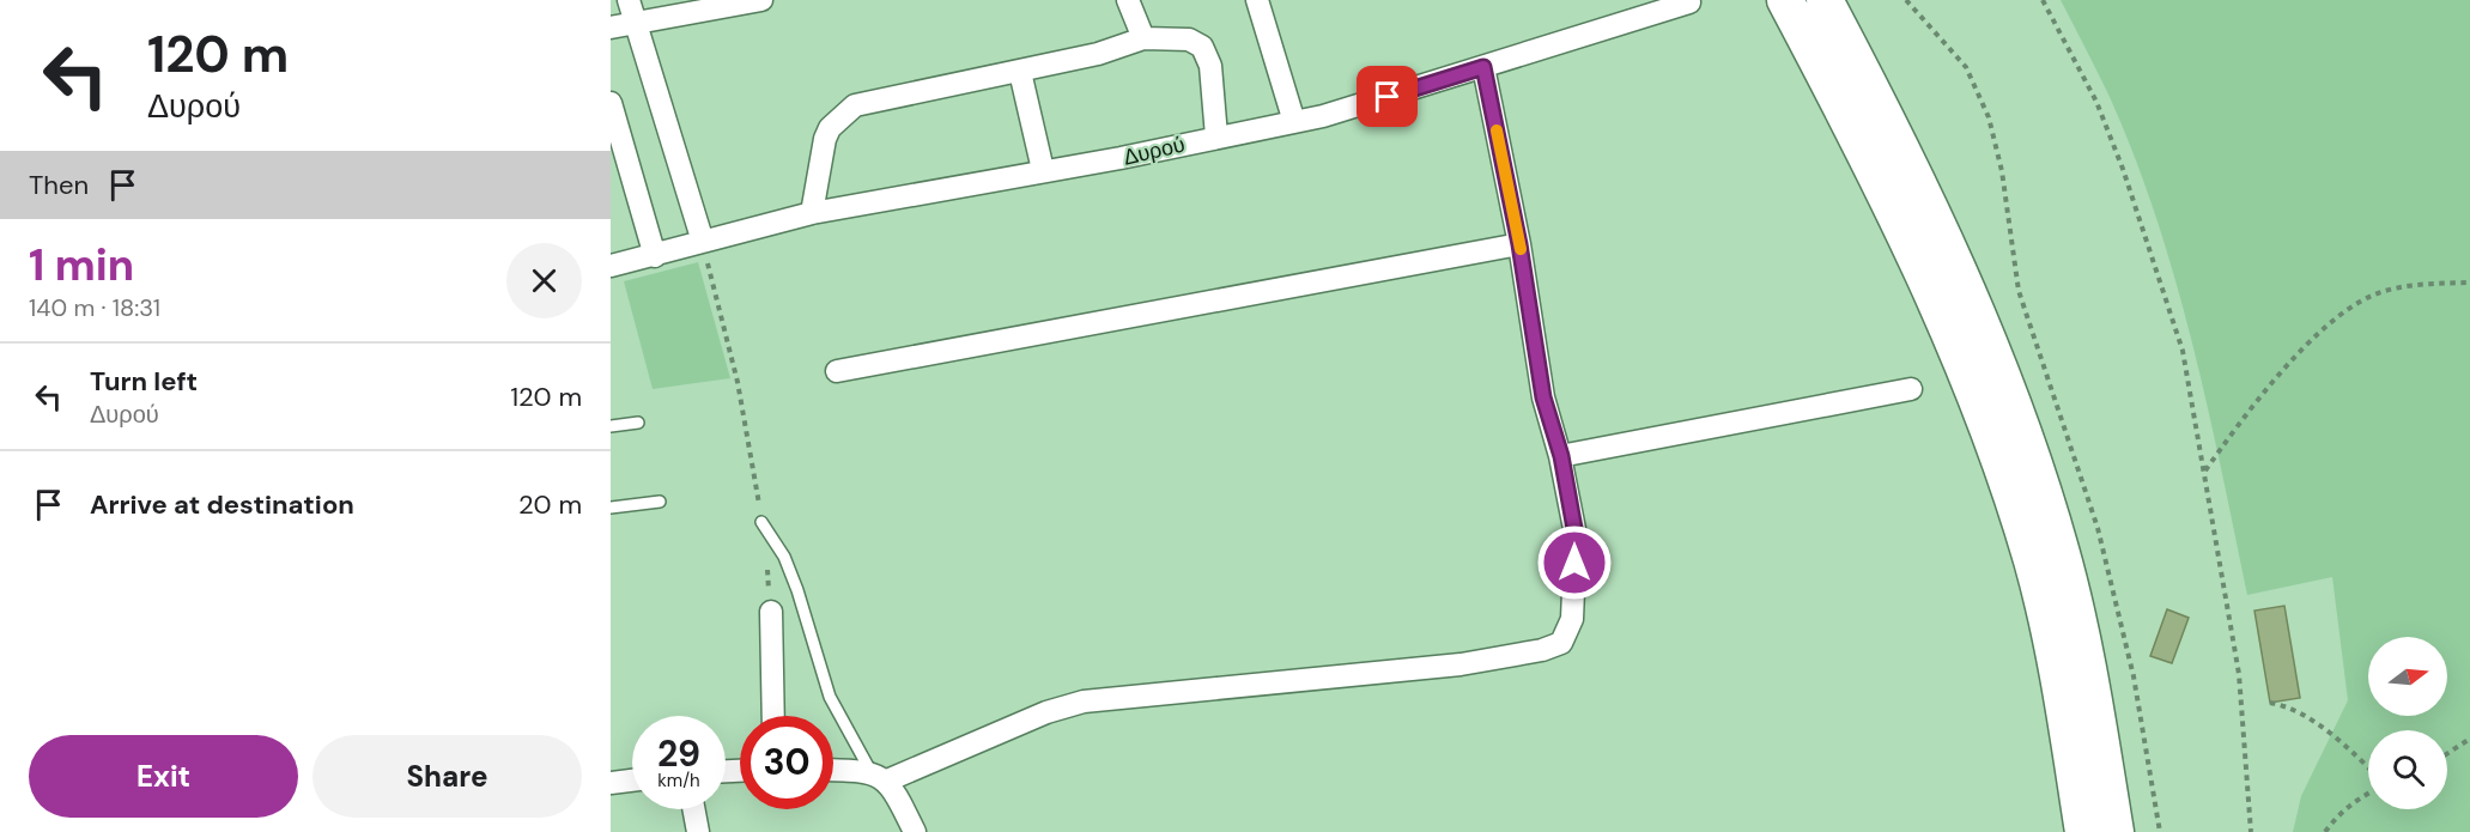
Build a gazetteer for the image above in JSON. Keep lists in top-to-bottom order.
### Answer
{
  "streets": {
    "street": ["Δυρού"]
  },
  "north": "right",
  "page": {
    "turn": ["120 m", "Δυρού"],
    "then": "Then",
    "heading": ["1 min", "140 m · 18:31"],
    "list": [
      {
        "name": "Turn left",
        "note": "Δυρού",
        "value": "120 m"
      },
      {
        "name": "Arrive at destination",
        "value": "20 m"
      }
    ],
    "speed": "29 km/h",
    "limit": "30",
    "buttons": ["Exit", "Share"]
  }
}
